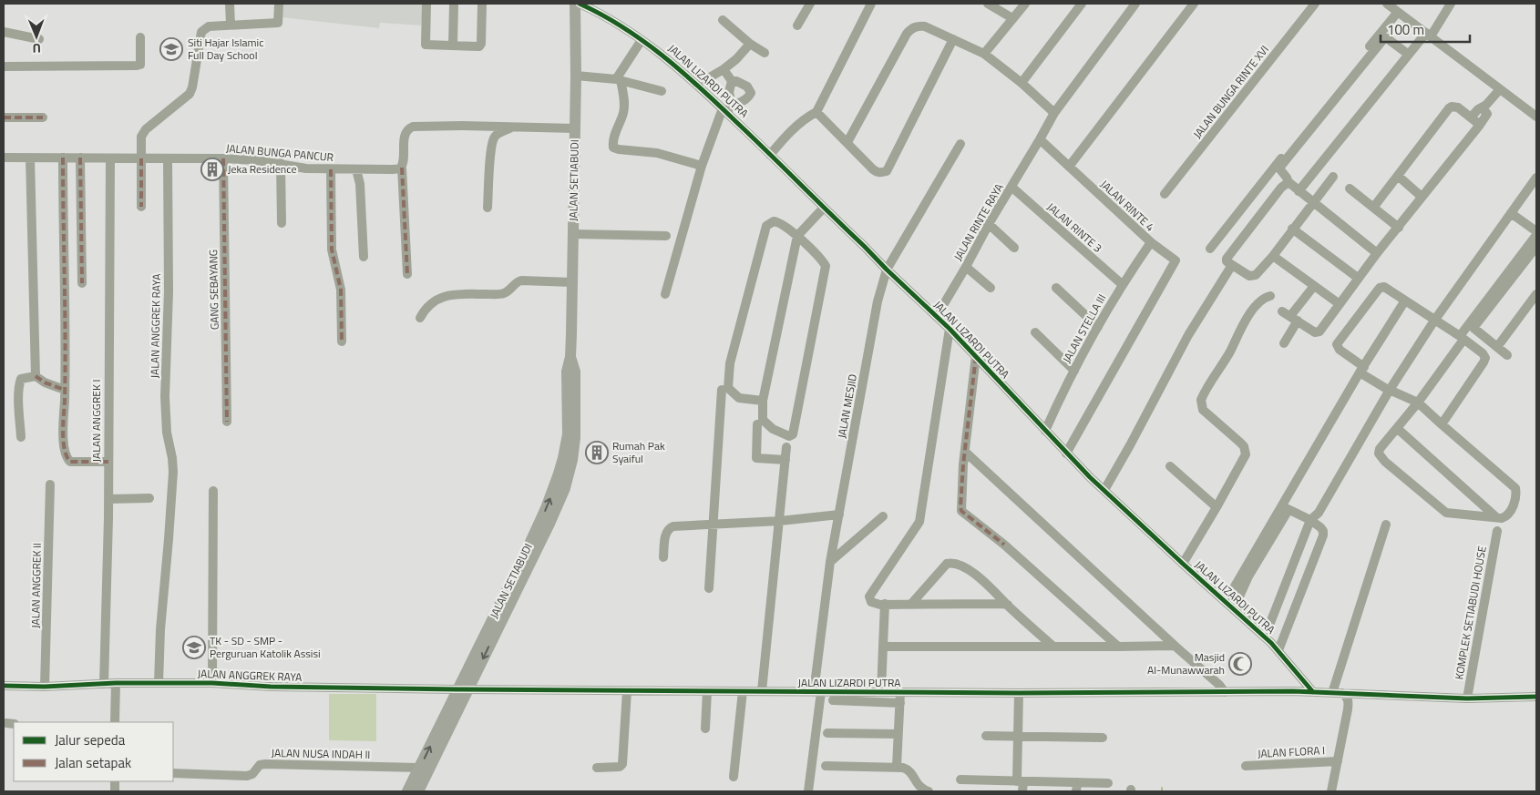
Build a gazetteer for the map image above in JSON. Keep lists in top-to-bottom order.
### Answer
{
  "streets": {
    "main road": ["JALAN SETIABUDI"],
    "street": [
      "JALAN LIZARDI PUTRA",
      "JALAN BUNGA RINTE XVI",
      "JALAN BUNGA PANCUR",
      "JALAN RINTE 4",
      "JALAN RINTE RAYA",
      "JALAN RINTE 3",
      "GANG SEBAYANG",
      "JALAN ANGGREK RAYA",
      "JALAN STELLA III",
      "JALAN MESJID",
      "JALAN ANGGREK I",
      "JALAN ANGGREK II",
      "KOMPLEK SETIABUDI HOUSE",
      "JALAN FLORA I",
      "JALAN NUSA INDAH II"
    ]
  },
  "crossings": [
    ["JALAN LIZARDI PUTRA", "JALAN SETIABUDI"],
    ["JALAN LIZARDI PUTRA", "JALAN RINTE 4"],
    ["JALAN LIZARDI PUTRA", "JALAN RINTE RAYA"],
    ["JALAN LIZARDI PUTRA", "JALAN ANGGREK RAYA"],
    ["JALAN LIZARDI PUTRA", "JALAN STELLA III"],
    ["JALAN LIZARDI PUTRA", "JALAN MESJID"],
    ["JALAN LIZARDI PUTRA", "KOMPLEK SETIABUDI HOUSE"],
    ["JALAN BUNGA PANCUR", "GANG SEBAYANG"],
    ["JALAN BUNGA PANCUR", "JALAN ANGGREK RAYA"],
    ["JALAN BUNGA PANCUR", "JALAN ANGGREK I"],
    ["JALAN SETIABUDI", "JALAN ANGGREK RAYA"],
    ["JALAN SETIABUDI", "JALAN NUSA INDAH II"],
    ["JALAN RINTE 4", "JALAN RINTE RAYA"],
    ["JALAN RINTE 4", "JALAN STELLA III"],
    ["JALAN RINTE RAYA", "JALAN RINTE 3"],
    ["JALAN RINTE 3", "JALAN STELLA III"],
    ["JALAN ANGGREK RAYA", "JALAN ANGGREK I"],
    ["JALAN ANGGREK RAYA", "JALAN ANGGREK II"]
  ],
  "places": {
    "school or university": ["Siti Hajar Islamic Full Day School", "TK - SD - SMP - Perguruan Katolik Assisi"],
    "building": ["Jeka Residence", "Rumah Pak Syaiful"],
    "mosque": ["Masjid Al-Munawwarah"]
  },
  "legend": ["Jalur sepeda", "Jalan setapak"],
  "scale_bar": "100 m",
  "north": "bottom"
}
